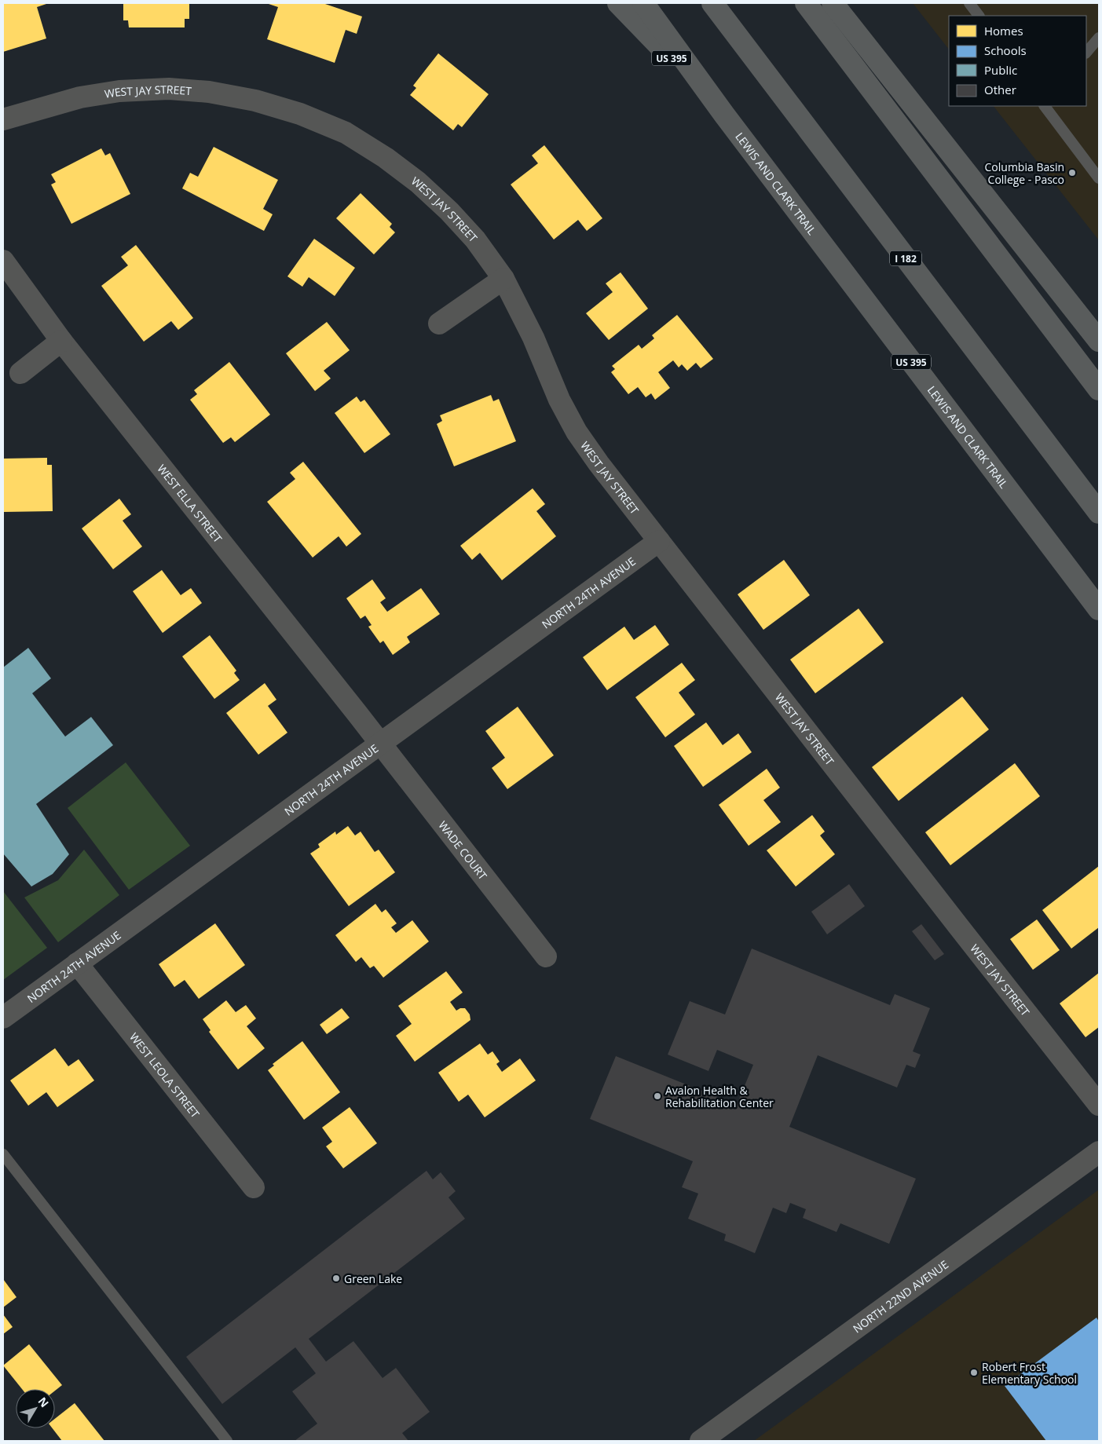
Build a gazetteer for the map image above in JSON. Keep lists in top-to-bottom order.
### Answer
{
  "streets": {
    "highway": ["US 395", "LEWIS AND CLARK TRAIL", "I 182"],
    "street": [
      "WEST JAY STREET",
      "WEST ELLA STREET",
      "NORTH 24TH AVENUE",
      "WADE COURT",
      "WEST LEOLA STREET",
      "NORTH 22ND AVENUE"
    ]
  },
  "crossings": [
    ["US 395", "LEWIS AND CLARK TRAIL"],
    ["WEST JAY STREET", "NORTH 24TH AVENUE"],
    ["WEST ELLA STREET", "NORTH 24TH AVENUE"],
    ["WEST ELLA STREET", "WADE COURT"],
    ["NORTH 24TH AVENUE", "WADE COURT"],
    ["NORTH 24TH AVENUE", "WEST LEOLA STREET"]
  ],
  "places": [
    "Columbia Basin College - Pasco",
    "Avalon Health & Rehabilitation Center",
    "Green Lake",
    "Robert Frost Elementary School"
  ],
  "legend": [
    "Homes",
    "Schools",
    "Public",
    "Other"
  ],
  "north": "top right"
}
